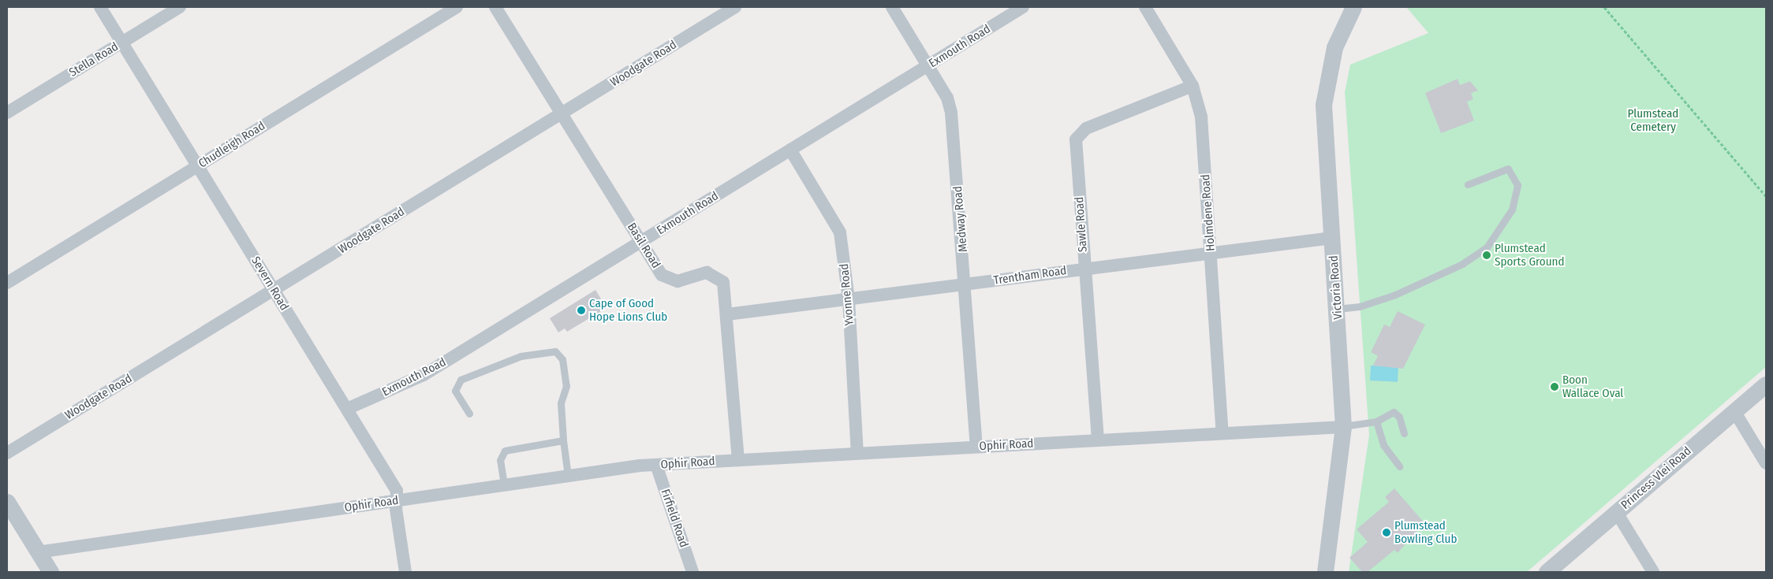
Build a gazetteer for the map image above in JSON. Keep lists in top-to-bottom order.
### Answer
{
  "streets": {
    "street": [
      "Exmouth Road",
      "Stella Road",
      "Woodgate Road",
      "Chudleigh Road",
      "Holmdene Road",
      "Medway Road",
      "Sawle Road",
      "Basil Road",
      "Trentham Road",
      "Severn Road",
      "Victoria Road",
      "Yvonne Road",
      "Ophir Road",
      "Princess Vlei Road",
      "Firfield Road"
    ]
  },
  "crossings": [
    ["Exmouth Road", "Medway Road"],
    ["Exmouth Road", "Basil Road"],
    ["Exmouth Road", "Severn Road"],
    ["Exmouth Road", "Yvonne Road"],
    ["Stella Road", "Severn Road"],
    ["Woodgate Road", "Basil Road"],
    ["Woodgate Road", "Severn Road"],
    ["Chudleigh Road", "Severn Road"],
    ["Holmdene Road", "Sawle Road"],
    ["Holmdene Road", "Trentham Road"],
    ["Holmdene Road", "Ophir Road"],
    ["Medway Road", "Trentham Road"],
    ["Medway Road", "Ophir Road"],
    ["Sawle Road", "Trentham Road"],
    ["Sawle Road", "Ophir Road"],
    ["Basil Road", "Trentham Road"],
    ["Basil Road", "Ophir Road"],
    ["Trentham Road", "Victoria Road"],
    ["Trentham Road", "Yvonne Road"],
    ["Severn Road", "Ophir Road"],
    ["Victoria Road", "Ophir Road"],
    ["Yvonne Road", "Ophir Road"],
    ["Ophir Road", "Firfield Road"]
  ],
  "parks": ["Plumstead Cemetery"],
  "places": [
    "Plumstead Sports Ground",
    "Cape of Good Hope Lions Club",
    "Boon Wallace Oval",
    "Plumstead Bowling Club"
  ]
}
